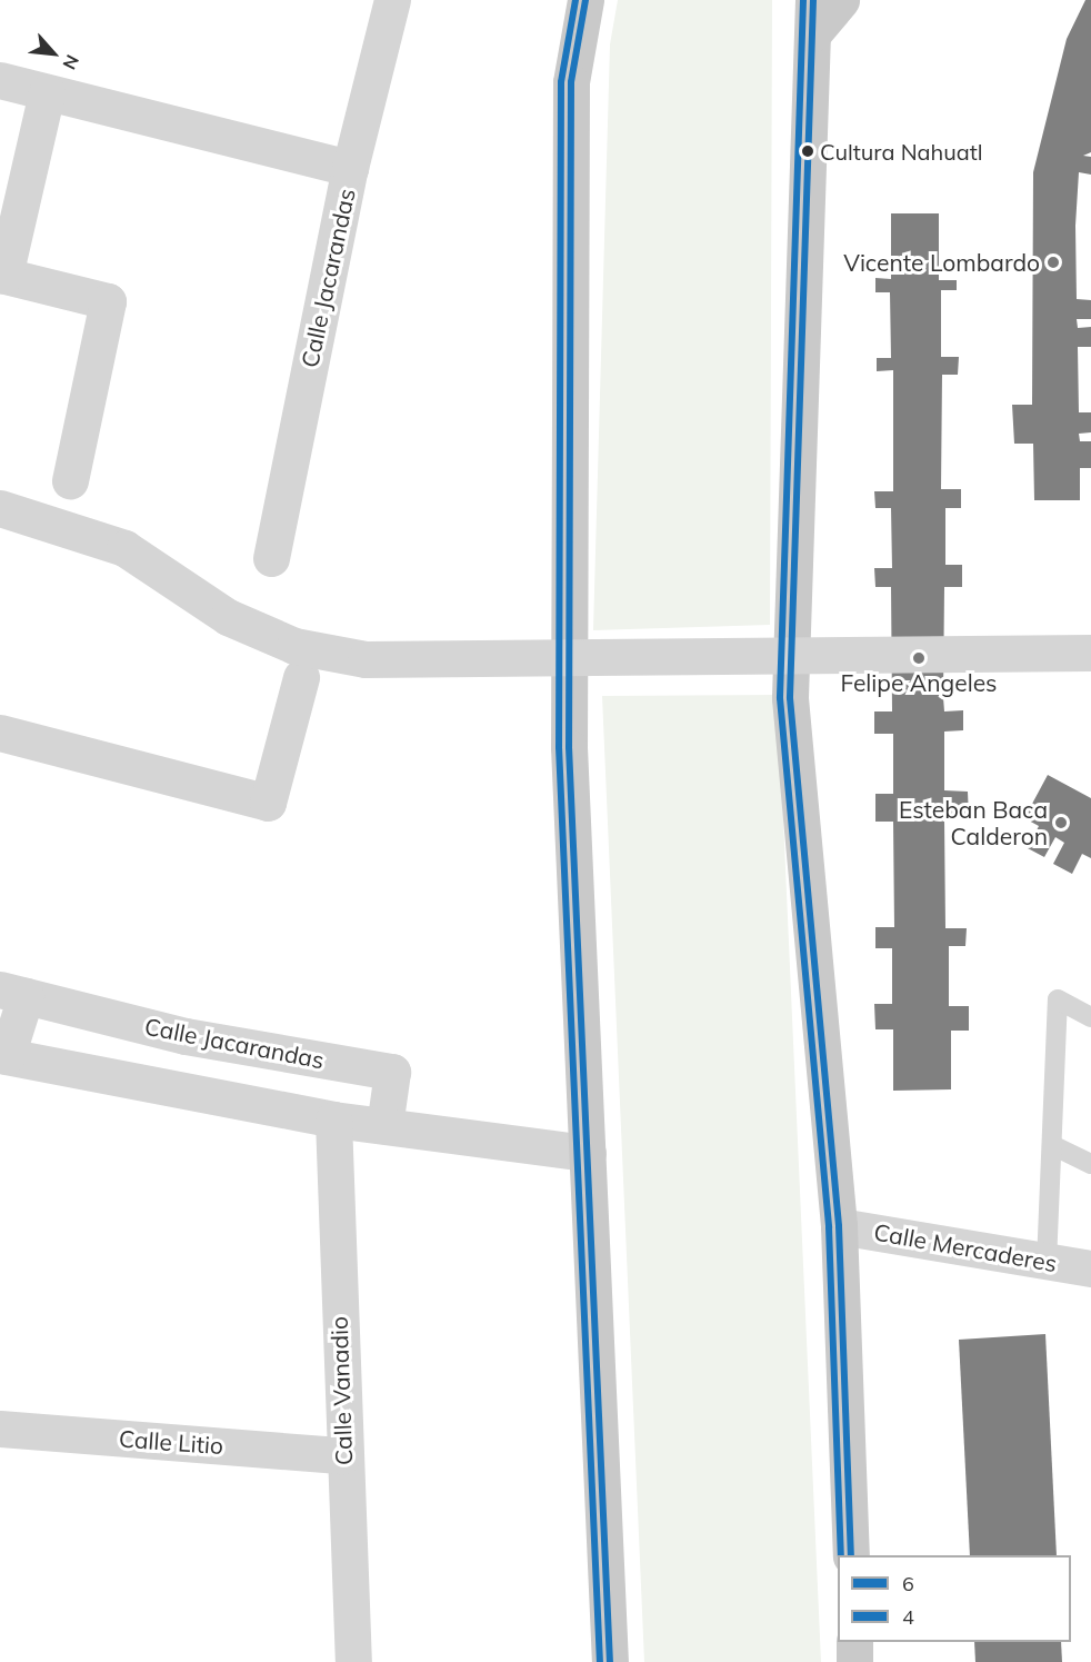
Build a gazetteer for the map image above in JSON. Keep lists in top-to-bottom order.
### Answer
{
  "streets": {
    "street": [
      "Calle Jacarandas",
      "Calle Mercaderes",
      "Calle Vanadio",
      "Calle Litio"
    ]
  },
  "crossings": [
    ["Calle Jacarandas", "Calle Vanadio"],
    ["Calle Vanadio", "Calle Litio"]
  ],
  "places": [
    "Cultura Nahuatl",
    "Vicente Lombardo",
    "Felipe Angeles",
    "Esteban Baca Calderon"
  ],
  "lines": ["transit line 6", "transit line 4"],
  "legend": ["6", "4"],
  "north": "bottom right"
}
